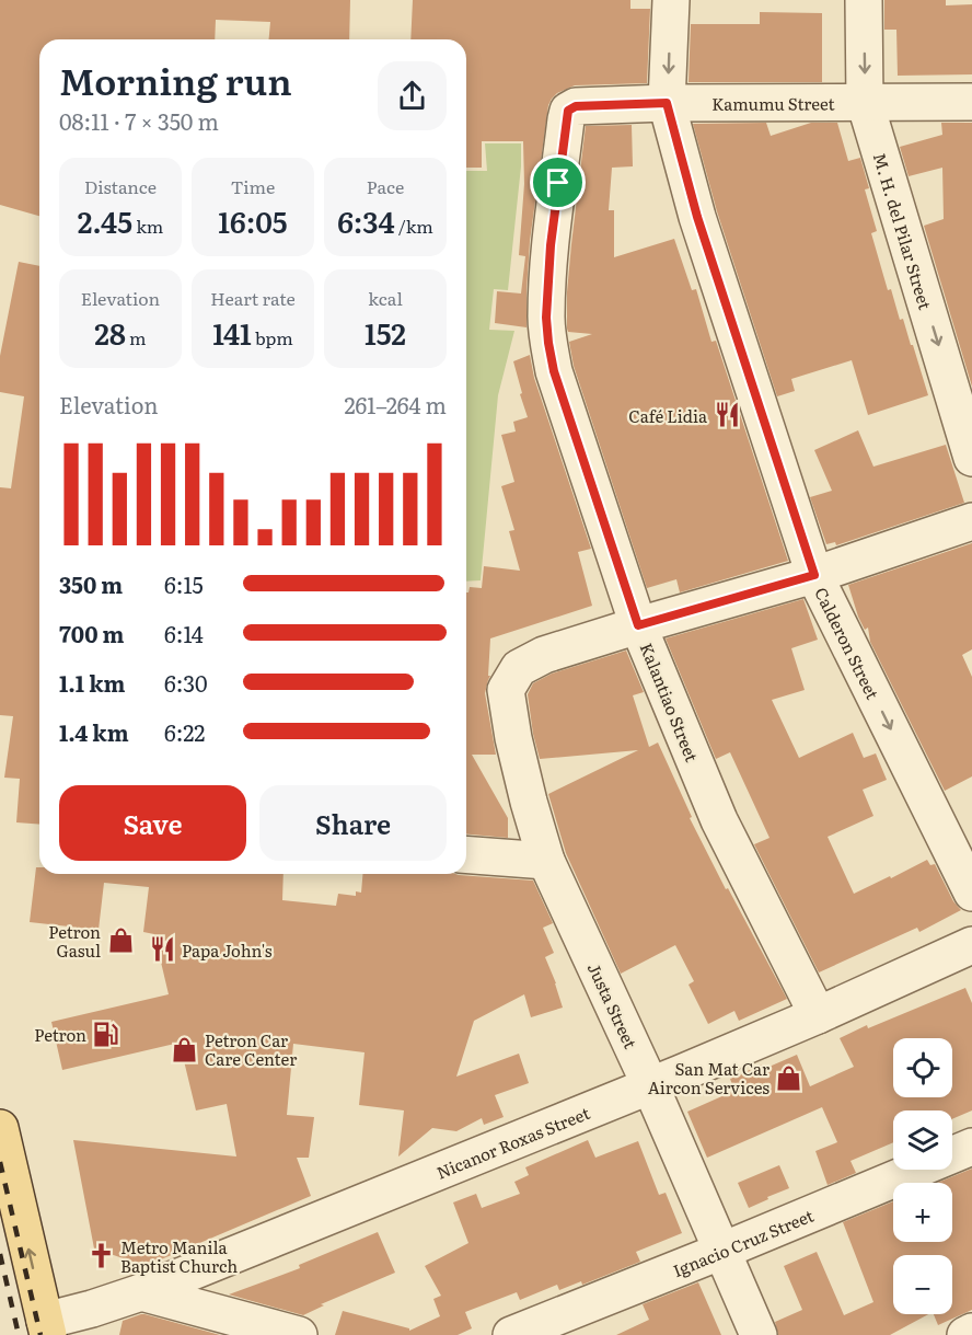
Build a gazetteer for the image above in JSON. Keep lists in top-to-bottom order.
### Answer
{
  "streets": {
    "street": [
      "Kamumu Street",
      "M. H. del Pilar Street",
      "Calderon Street",
      "Kalantiao Street",
      "Justa Street",
      "Nicanor Roxas Street",
      "Ignacio Cruz Street"
    ]
  },
  "crossings": [
    ["Kamumu Street", "M. H. del Pilar Street"],
    ["Kamumu Street", "Calderon Street"],
    ["Kamumu Street", "Kalantiao Street"],
    ["Kalantiao Street", "Justa Street"],
    ["Kalantiao Street", "Nicanor Roxas Street"],
    ["Justa Street", "Nicanor Roxas Street"],
    ["Justa Street", "Ignacio Cruz Street"]
  ],
  "one_way": ["M. H. del Pilar Street", "Calderon Street"],
  "places": {
    "restaurant": ["Café Lidia", "Papa John's"],
    "shop": ["Petron Gasul", "Petron Car Care Center", "San Mat Car Aircon Services"],
    "fuel station": ["Petron"],
    "church": ["Metro Manila Baptist Church"]
  },
  "page": {
    "heading": ["Morning run", "08:11 · 7 × 350 m"],
    "stats": [
      ["Distance", "2.45 km"],
      ["Time", "16:05"],
      ["Pace", "6:34 /km"],
      ["Elevation", "28 m"],
      ["Heart rate", "141 bpm"],
      ["kcal", "152"]
    ],
    "chart": ["Elevation", "261–264 m"],
    "list": [
      {
        "name": "350 m",
        "note": "6:15"
      },
      {
        "name": "700 m",
        "note": "6:14"
      },
      {
        "name": "1.1 km",
        "note": "6:30"
      },
      {
        "name": "1.4 km",
        "note": "6:22"
      }
    ],
    "buttons": ["Save", "Share"],
    "map_buttons": ["+", "−"]
  }
}
